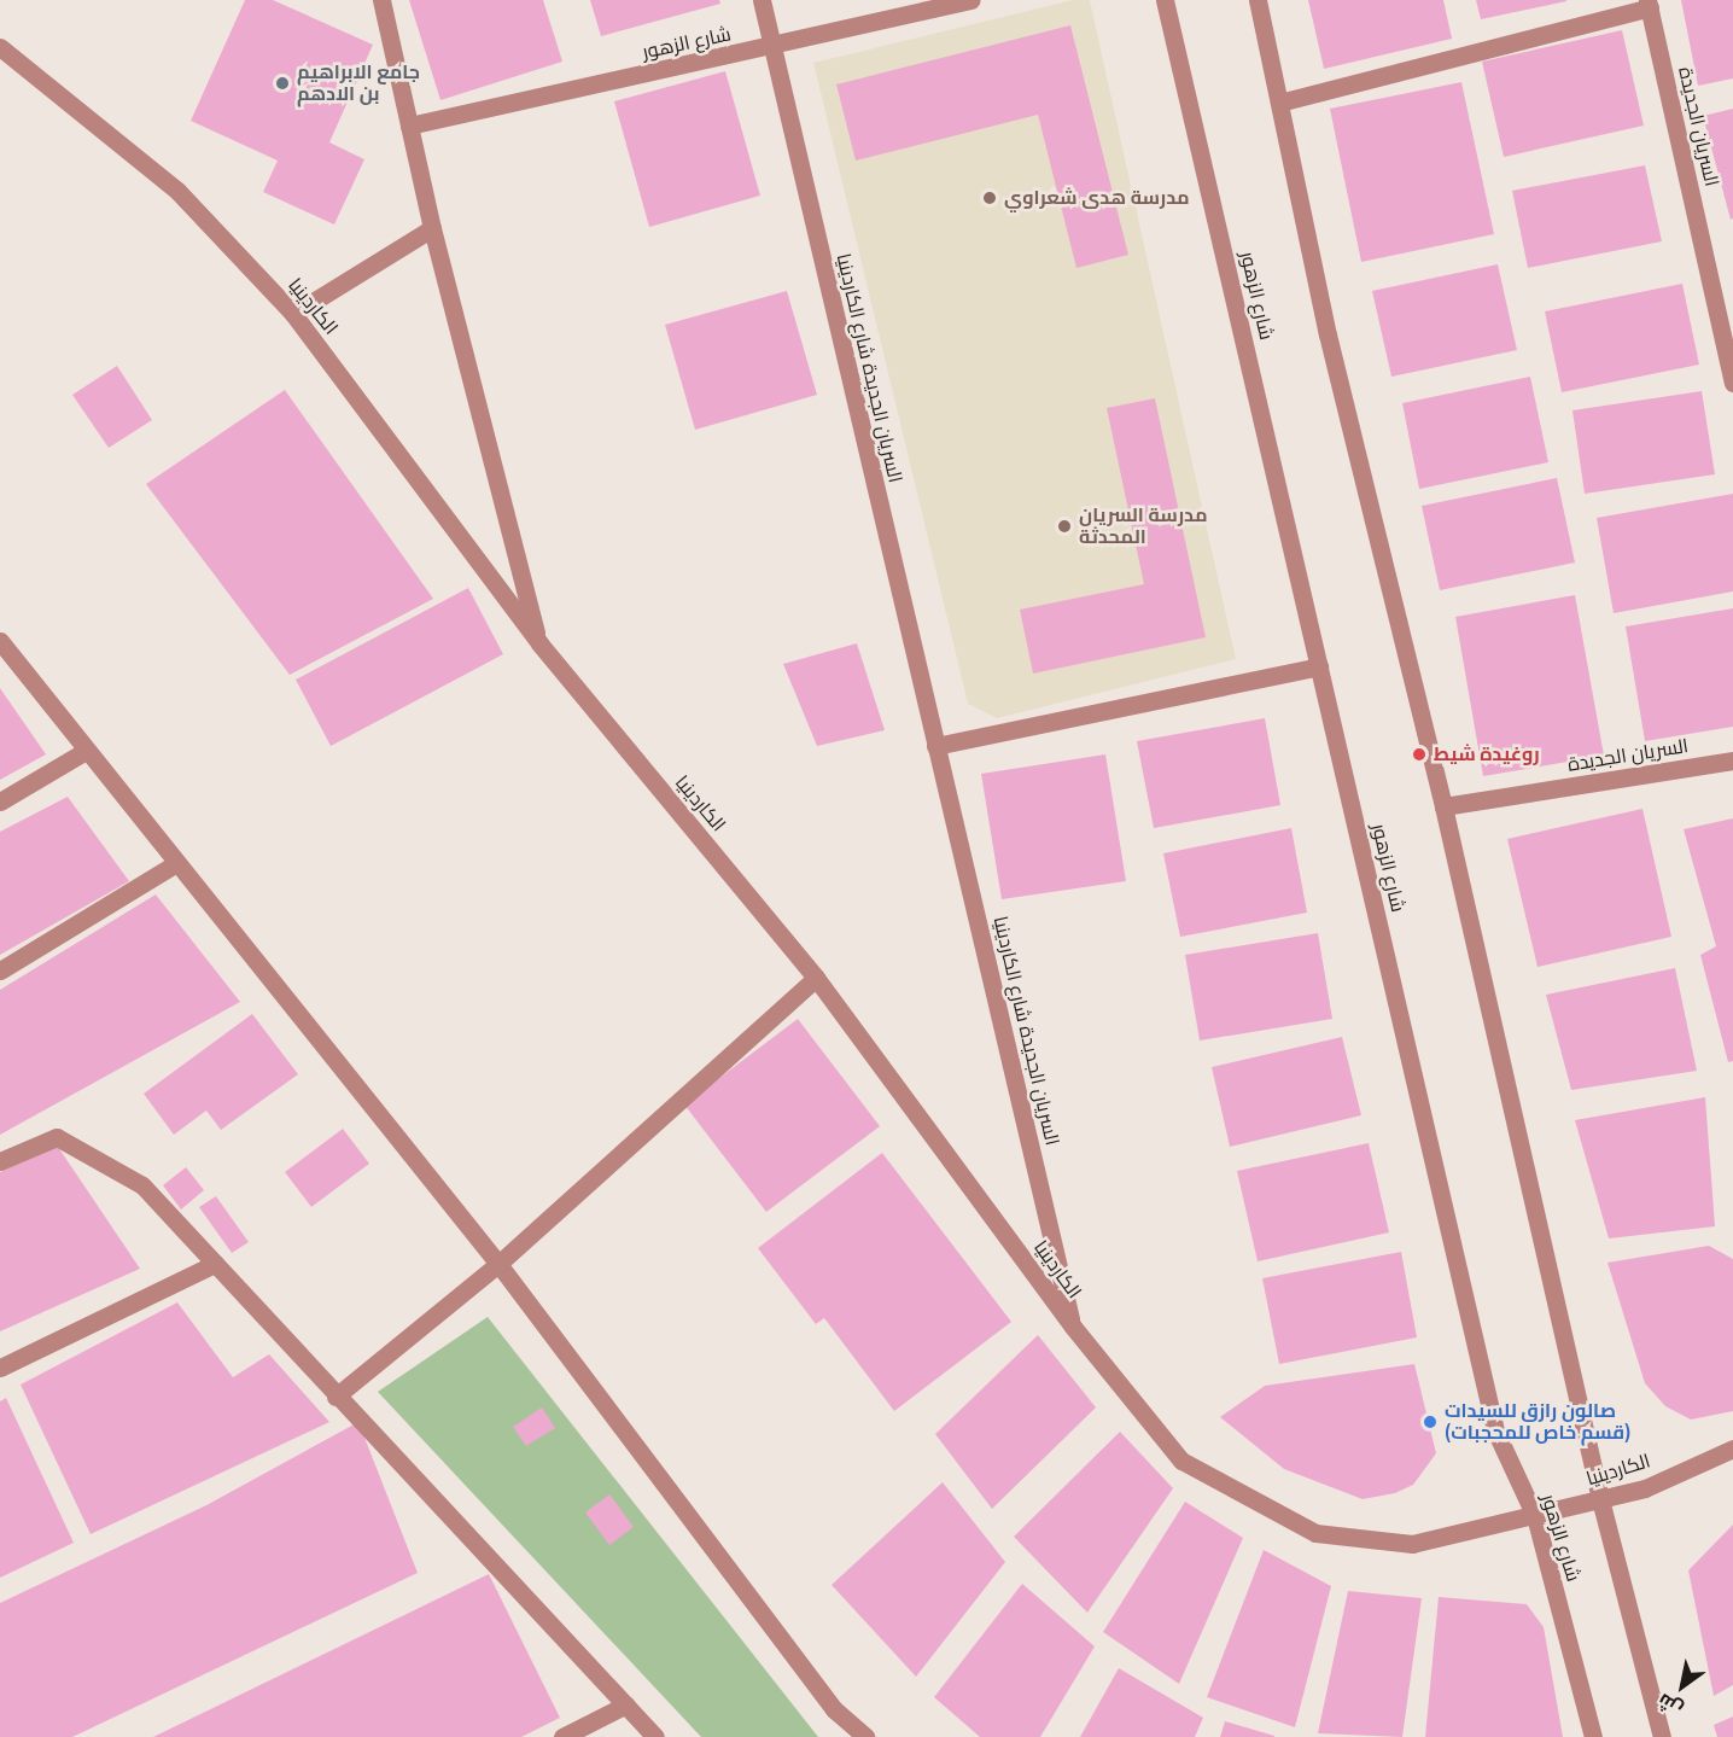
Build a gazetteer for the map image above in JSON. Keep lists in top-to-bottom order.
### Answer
{
  "streets": {
    "street": [
      "شارع الزهور",
      "السريان الجديدة",
      "الكاردينيا",
      "السريان الجديدة شارع الكاردينيا"
    ]
  },
  "crossings": [
    ["شارع الزهور", "الكاردينيا"],
    ["شارع الزهور", "السريان الجديدة شارع الكاردينيا"],
    ["الكاردينيا", "السريان الجديدة شارع الكاردينيا"]
  ],
  "places": [
    "جامع الابراهيم بن الادهم",
    "مدرسة هدى شعراوي",
    "مدرسة السريان المحدثة",
    "روغيدة شيط",
    "صالون رازق للسيدات (قسم خاص للمحجبات)"
  ],
  "north": "bottom left"
}
